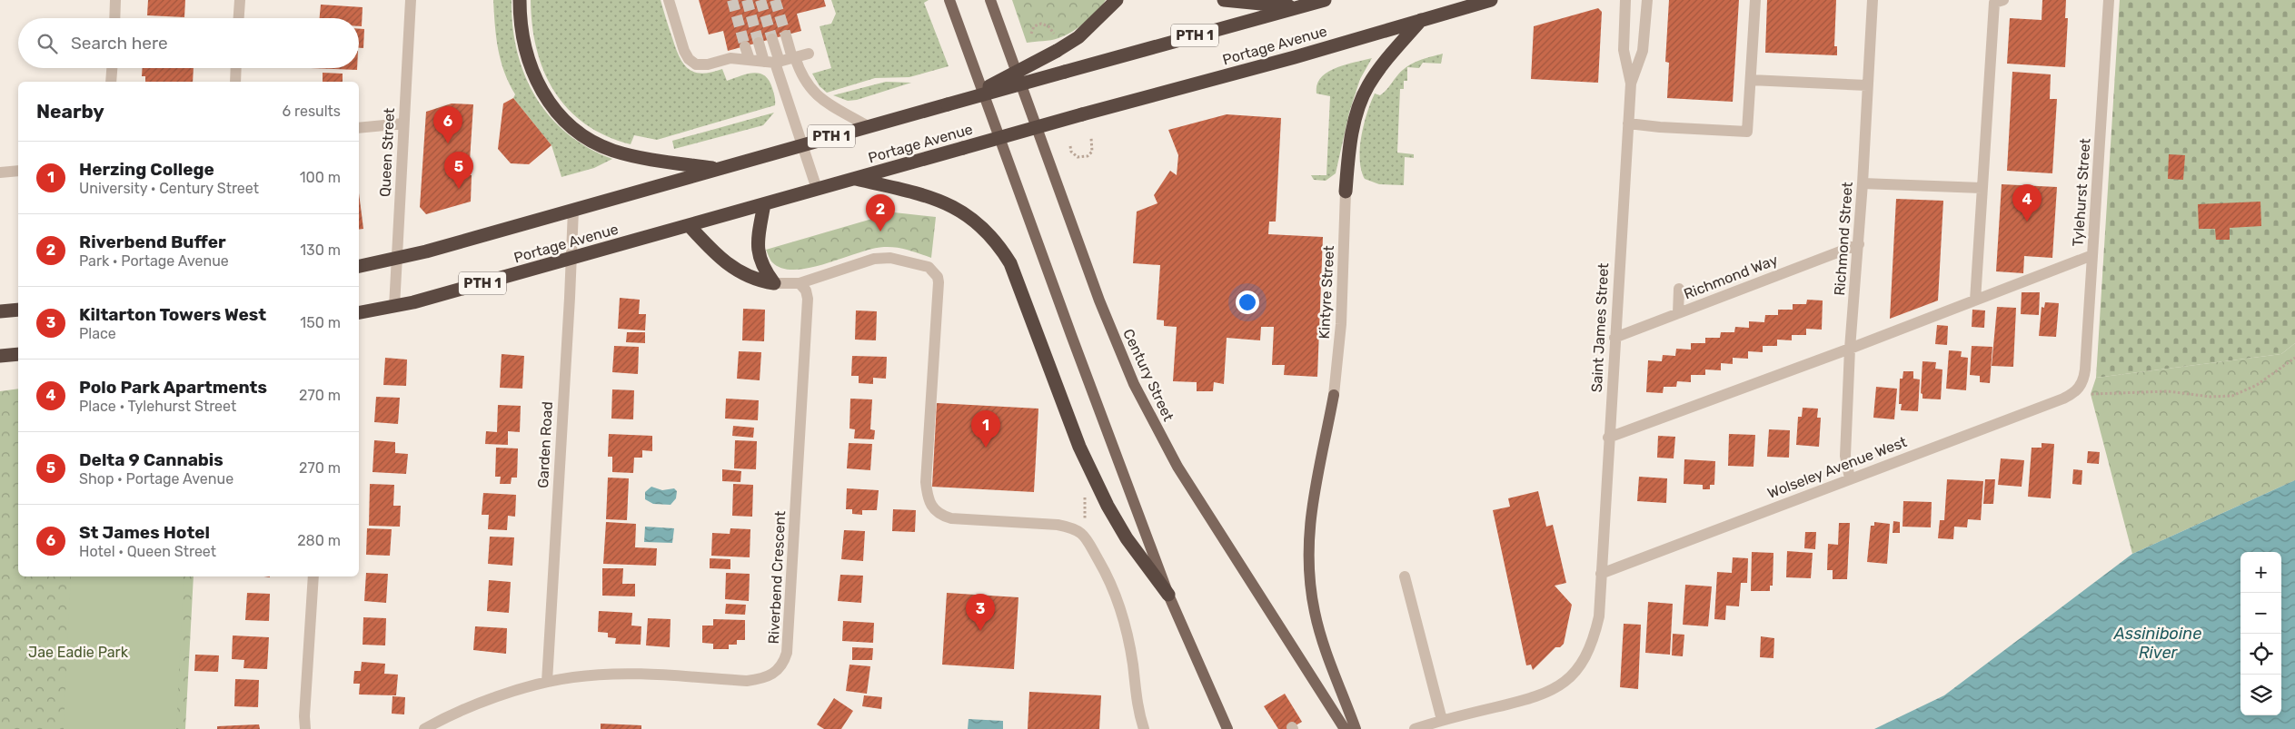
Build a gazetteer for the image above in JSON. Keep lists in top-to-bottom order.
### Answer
{
  "streets": {
    "highway": ["PTH 1", "Portage Avenue"],
    "main road": ["Century Street"],
    "street": [
      "Queen Street",
      "Tylehurst Street",
      "Richmond Street",
      "Richmond Way",
      "Kintyre Street",
      "Saint James Street",
      "Garden Road",
      "Wolseley Avenue West",
      "Riverbend Crescent"
    ]
  },
  "crossings": [
    ["Portage Avenue", "Queen Street"],
    ["Portage Avenue", "Garden Road"],
    ["Tylehurst Street", "Wolseley Avenue West"],
    ["Richmond Street", "Richmond Way"],
    ["Richmond Street", "Wolseley Avenue West"],
    ["Richmond Way", "Saint James Street"],
    ["Saint James Street", "Wolseley Avenue West"],
    ["Garden Road", "Riverbend Crescent"]
  ],
  "water": ["Assiniboine River"],
  "parks": ["Jae Eadie Park"],
  "page": {
    "search": "Search here",
    "heading": ["Nearby", "6 results"],
    "pins": [
      "6",
      "5",
      "4",
      "2",
      "1",
      "3"
    ],
    "list": [
      {
        "mark": "1",
        "name": "Herzing College",
        "note": "University · Century Street",
        "value": "100 m"
      },
      {
        "mark": "2",
        "name": "Riverbend Buffer",
        "note": "Park · Portage Avenue",
        "value": "130 m"
      },
      {
        "mark": "3",
        "name": "Kiltarton Towers West",
        "note": "Place",
        "value": "150 m"
      },
      {
        "mark": "4",
        "name": "Polo Park Apartments",
        "note": "Place · Tylehurst Street",
        "value": "270 m"
      },
      {
        "mark": "5",
        "name": "Delta 9 Cannabis",
        "note": "Shop · Portage Avenue",
        "value": "270 m"
      },
      {
        "mark": "6",
        "name": "St James Hotel",
        "note": "Hotel · Queen Street",
        "value": "280 m"
      }
    ],
    "map_buttons": ["+", "−"]
  }
}
